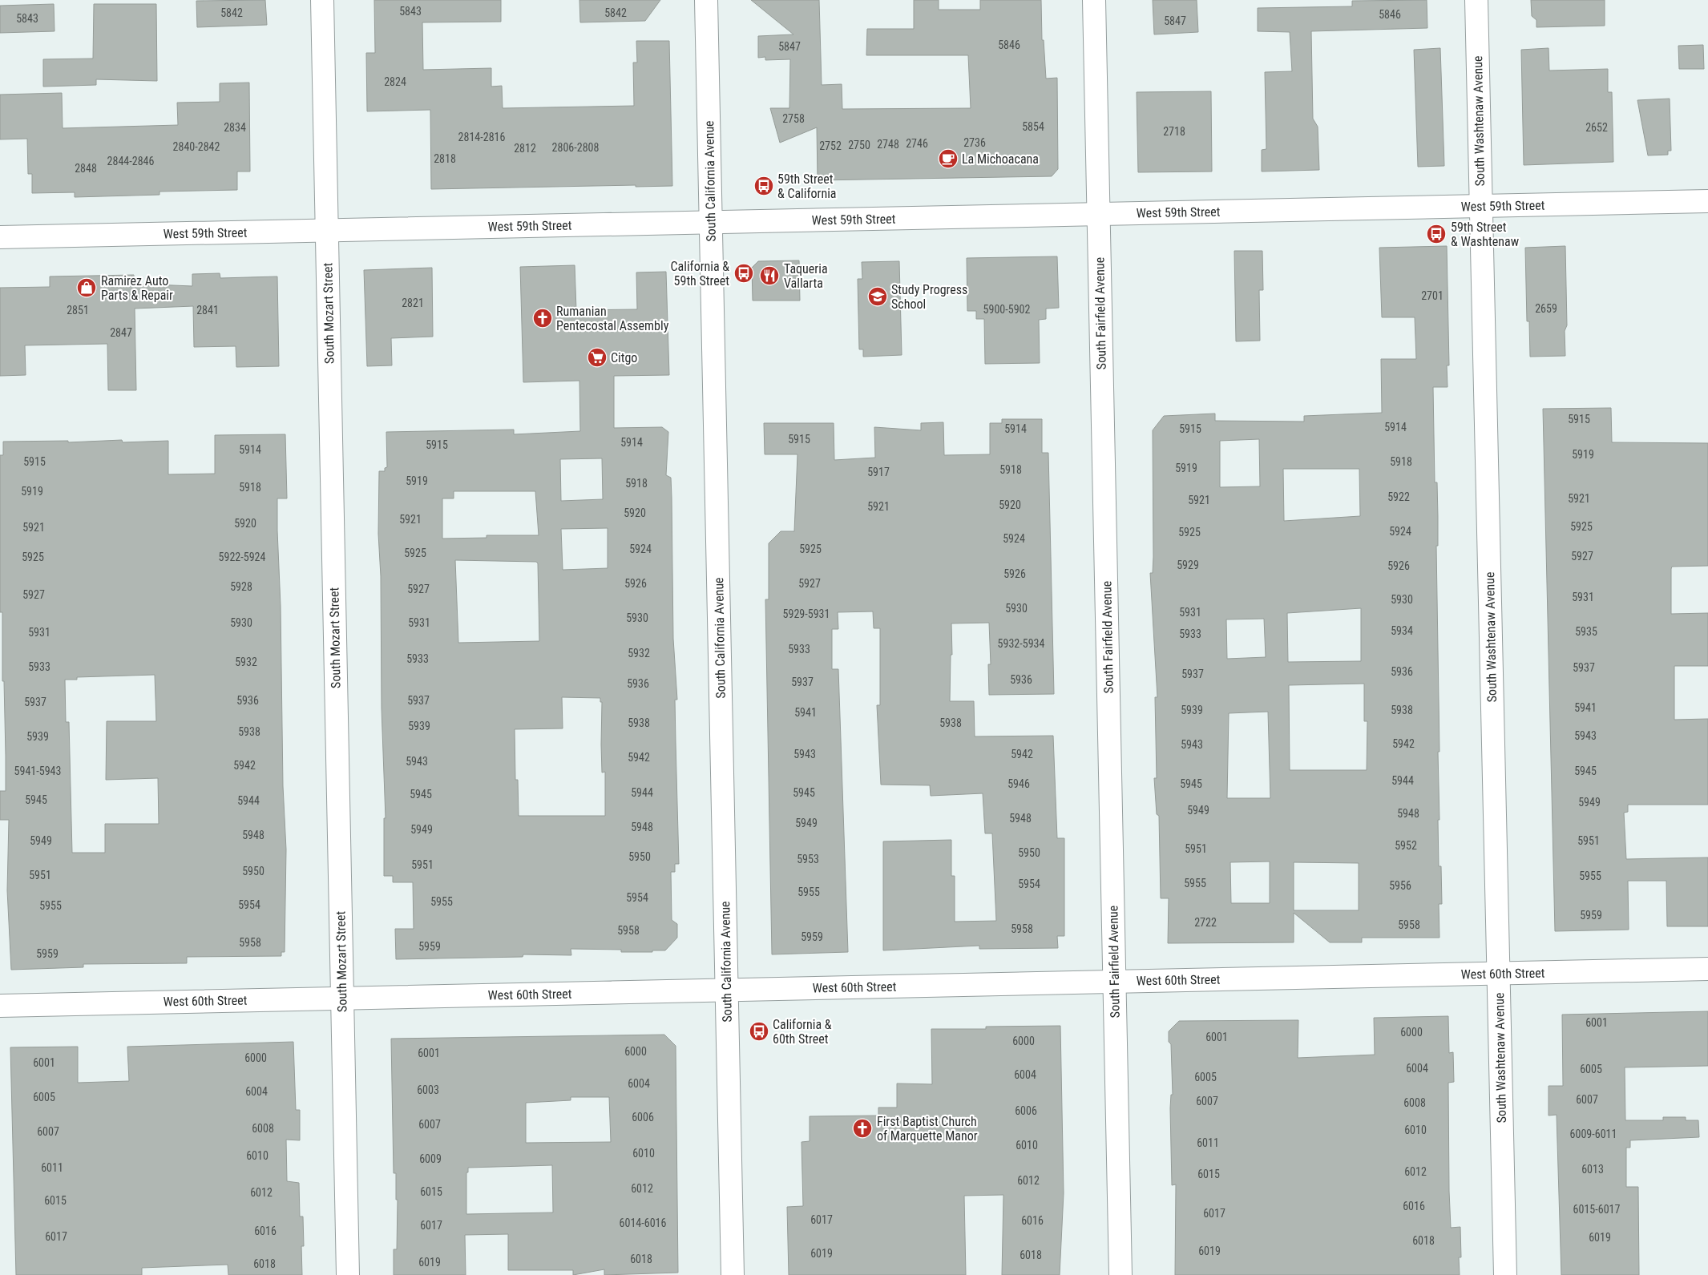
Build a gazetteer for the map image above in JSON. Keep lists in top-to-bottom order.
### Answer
{
  "streets": {
    "street": [
      "South Washtenaw Avenue",
      "South California Avenue",
      "West 59th Street",
      "South Mozart Street",
      "South Fairfield Avenue",
      "West 60th Street"
    ]
  },
  "crossings": [
    ["South Washtenaw Avenue", "West 59th Street"],
    ["South Washtenaw Avenue", "West 60th Street"],
    ["South California Avenue", "West 59th Street"],
    ["South California Avenue", "West 60th Street"],
    ["West 59th Street", "South Mozart Street"],
    ["West 59th Street", "South Fairfield Avenue"],
    ["South Mozart Street", "West 60th Street"],
    ["South Fairfield Avenue", "West 60th Street"]
  ],
  "places": {
    "cafe": ["La Michoacana"],
    "bus stop": [
      "59th Street & California",
      "59th Street & Washtenaw",
      "California & 59th Street",
      "California & 60th Street"
    ],
    "restaurant": ["Taqueria Vallarta"],
    "shop": ["Ramirez Auto Parts & Repair"],
    "school or university": ["Study Progress School"],
    "church": ["Rumanian Pentecostal Assembly", "First Baptist Church of Marquette Manor"],
    "supermarket": ["Citgo"]
  },
  "house_numbers": [
    "5843",
    "5842",
    "5842",
    "5846",
    "5843",
    "5847",
    "5846",
    "5847",
    "2824",
    "2758",
    "5854",
    "2834",
    "2652",
    "2718",
    "2814-2816",
    "2736",
    "2746",
    "2748",
    "2750",
    "2752",
    "2840-2842",
    "2806-2808",
    "2812",
    "2818",
    "2844-2846",
    "2848",
    "2701",
    "2821",
    "2659",
    "5900-5902",
    "2851",
    "2841",
    "2847",
    "5915",
    "5914",
    "5914",
    "5915",
    "5915",
    "5914",
    "5915",
    "5914",
    "5919",
    "5915",
    "5918",
    "5919",
    "5918",
    "5917",
    "5919",
    "5918",
    "5918",
    "5919",
    "5922",
    "5921",
    "5921",
    "5920",
    "5921",
    "5920",
    "5921",
    "5920",
    "5925",
    "5921",
    "5924",
    "5925",
    "5924",
    "5924",
    "5925",
    "5925",
    "5927",
    "5925",
    "5922-5924",
    "5929",
    "5926",
    "5926",
    "5926",
    "5927",
    "5928",
    "5927",
    "5927",
    "5931",
    "5930",
    "5930",
    "5931",
    "5929-5931",
    "5930",
    "5930",
    "5931",
    "5934",
    "5935",
    "5931",
    "5933",
    "5932-5934",
    "5933",
    "5932",
    "5933",
    "5932",
    "5933",
    "5937",
    "5936",
    "5937",
    "5936",
    "5937",
    "5936",
    "5936",
    "5937",
    "5937",
    "5941",
    "5939",
    "5938",
    "5941",
    "5938",
    "5938",
    "5939",
    "5938",
    "5943",
    "5939",
    "5942",
    "5943",
    "5943",
    "5942",
    "5942",
    "5943",
    "5942",
    "5941-5943",
    "5945",
    "5944",
    "5946",
    "5945",
    "5944",
    "5945",
    "5945",
    "5945",
    "5944",
    "5949",
    "5949",
    "5948",
    "5948",
    "5949",
    "5948",
    "5949",
    "5948",
    "5949",
    "5951",
    "5952",
    "5951",
    "5950",
    "5950",
    "5953",
    "5951",
    "5950",
    "5951",
    "5955",
    "5955",
    "5954",
    "5956",
    "5955",
    "5954",
    "5955",
    "5954",
    "5955",
    "5959",
    "2722",
    "5958",
    "5958",
    "5958",
    "5959",
    "5958",
    "5959",
    "5959",
    "6001",
    "6000",
    "6001",
    "6000",
    "6000",
    "6001",
    "6000",
    "6001",
    "6004",
    "6005",
    "6004",
    "6005",
    "6004",
    "6003",
    "6004",
    "6005",
    "6007",
    "6007",
    "6008",
    "6006",
    "6006",
    "6007",
    "6008",
    "6010",
    "6007",
    "6009-6011",
    "6011",
    "6010",
    "6010",
    "6010",
    "6009",
    "6011",
    "6013",
    "6012",
    "6015",
    "6012",
    "6012",
    "6015",
    "6012",
    "6015",
    "6016",
    "6015-6017",
    "6017",
    "6017",
    "6016",
    "6014-6016",
    "6017",
    "6016",
    "6017",
    "6019",
    "6018",
    "6019",
    "6019",
    "6018",
    "6018",
    "6019",
    "6018"
  ]
}
